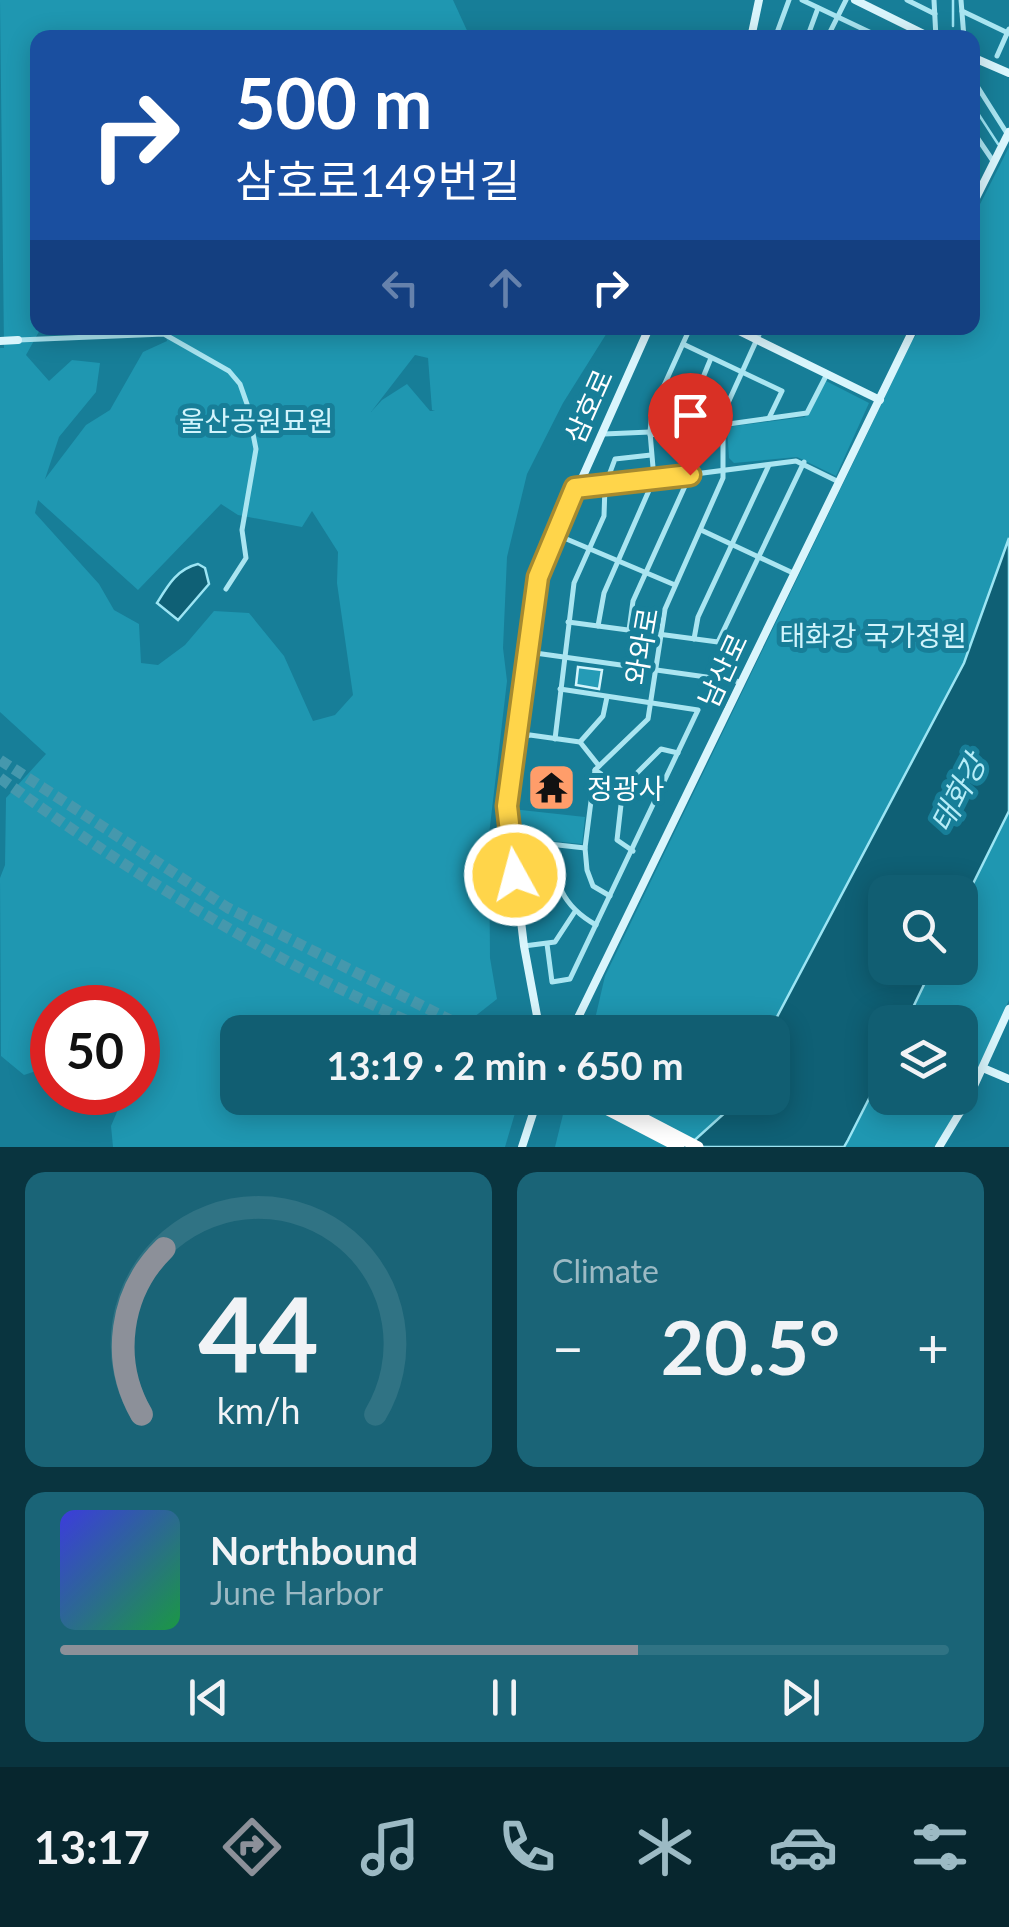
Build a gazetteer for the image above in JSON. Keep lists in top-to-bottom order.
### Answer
{
  "streets": {
    "main road": ["삼호로", "남산로"],
    "street": ["와와로"]
  },
  "water": ["태화강"],
  "parks": ["울산공원묘원", "태화강 국가정원"],
  "places": {
    "temple": ["정광사"]
  },
  "page": {
    "turn": ["500 m", "삼호로149번길"],
    "limit": "50",
    "trip": "13:19 · 2 min · 650 m",
    "tile": "Climate",
    "heat": ["−", "20.5°", "+"],
    "song": ["Northbound", "June Harbor"],
    "tabs": "13:17",
    "gauge": ["44", "km/h"]
  }
}
